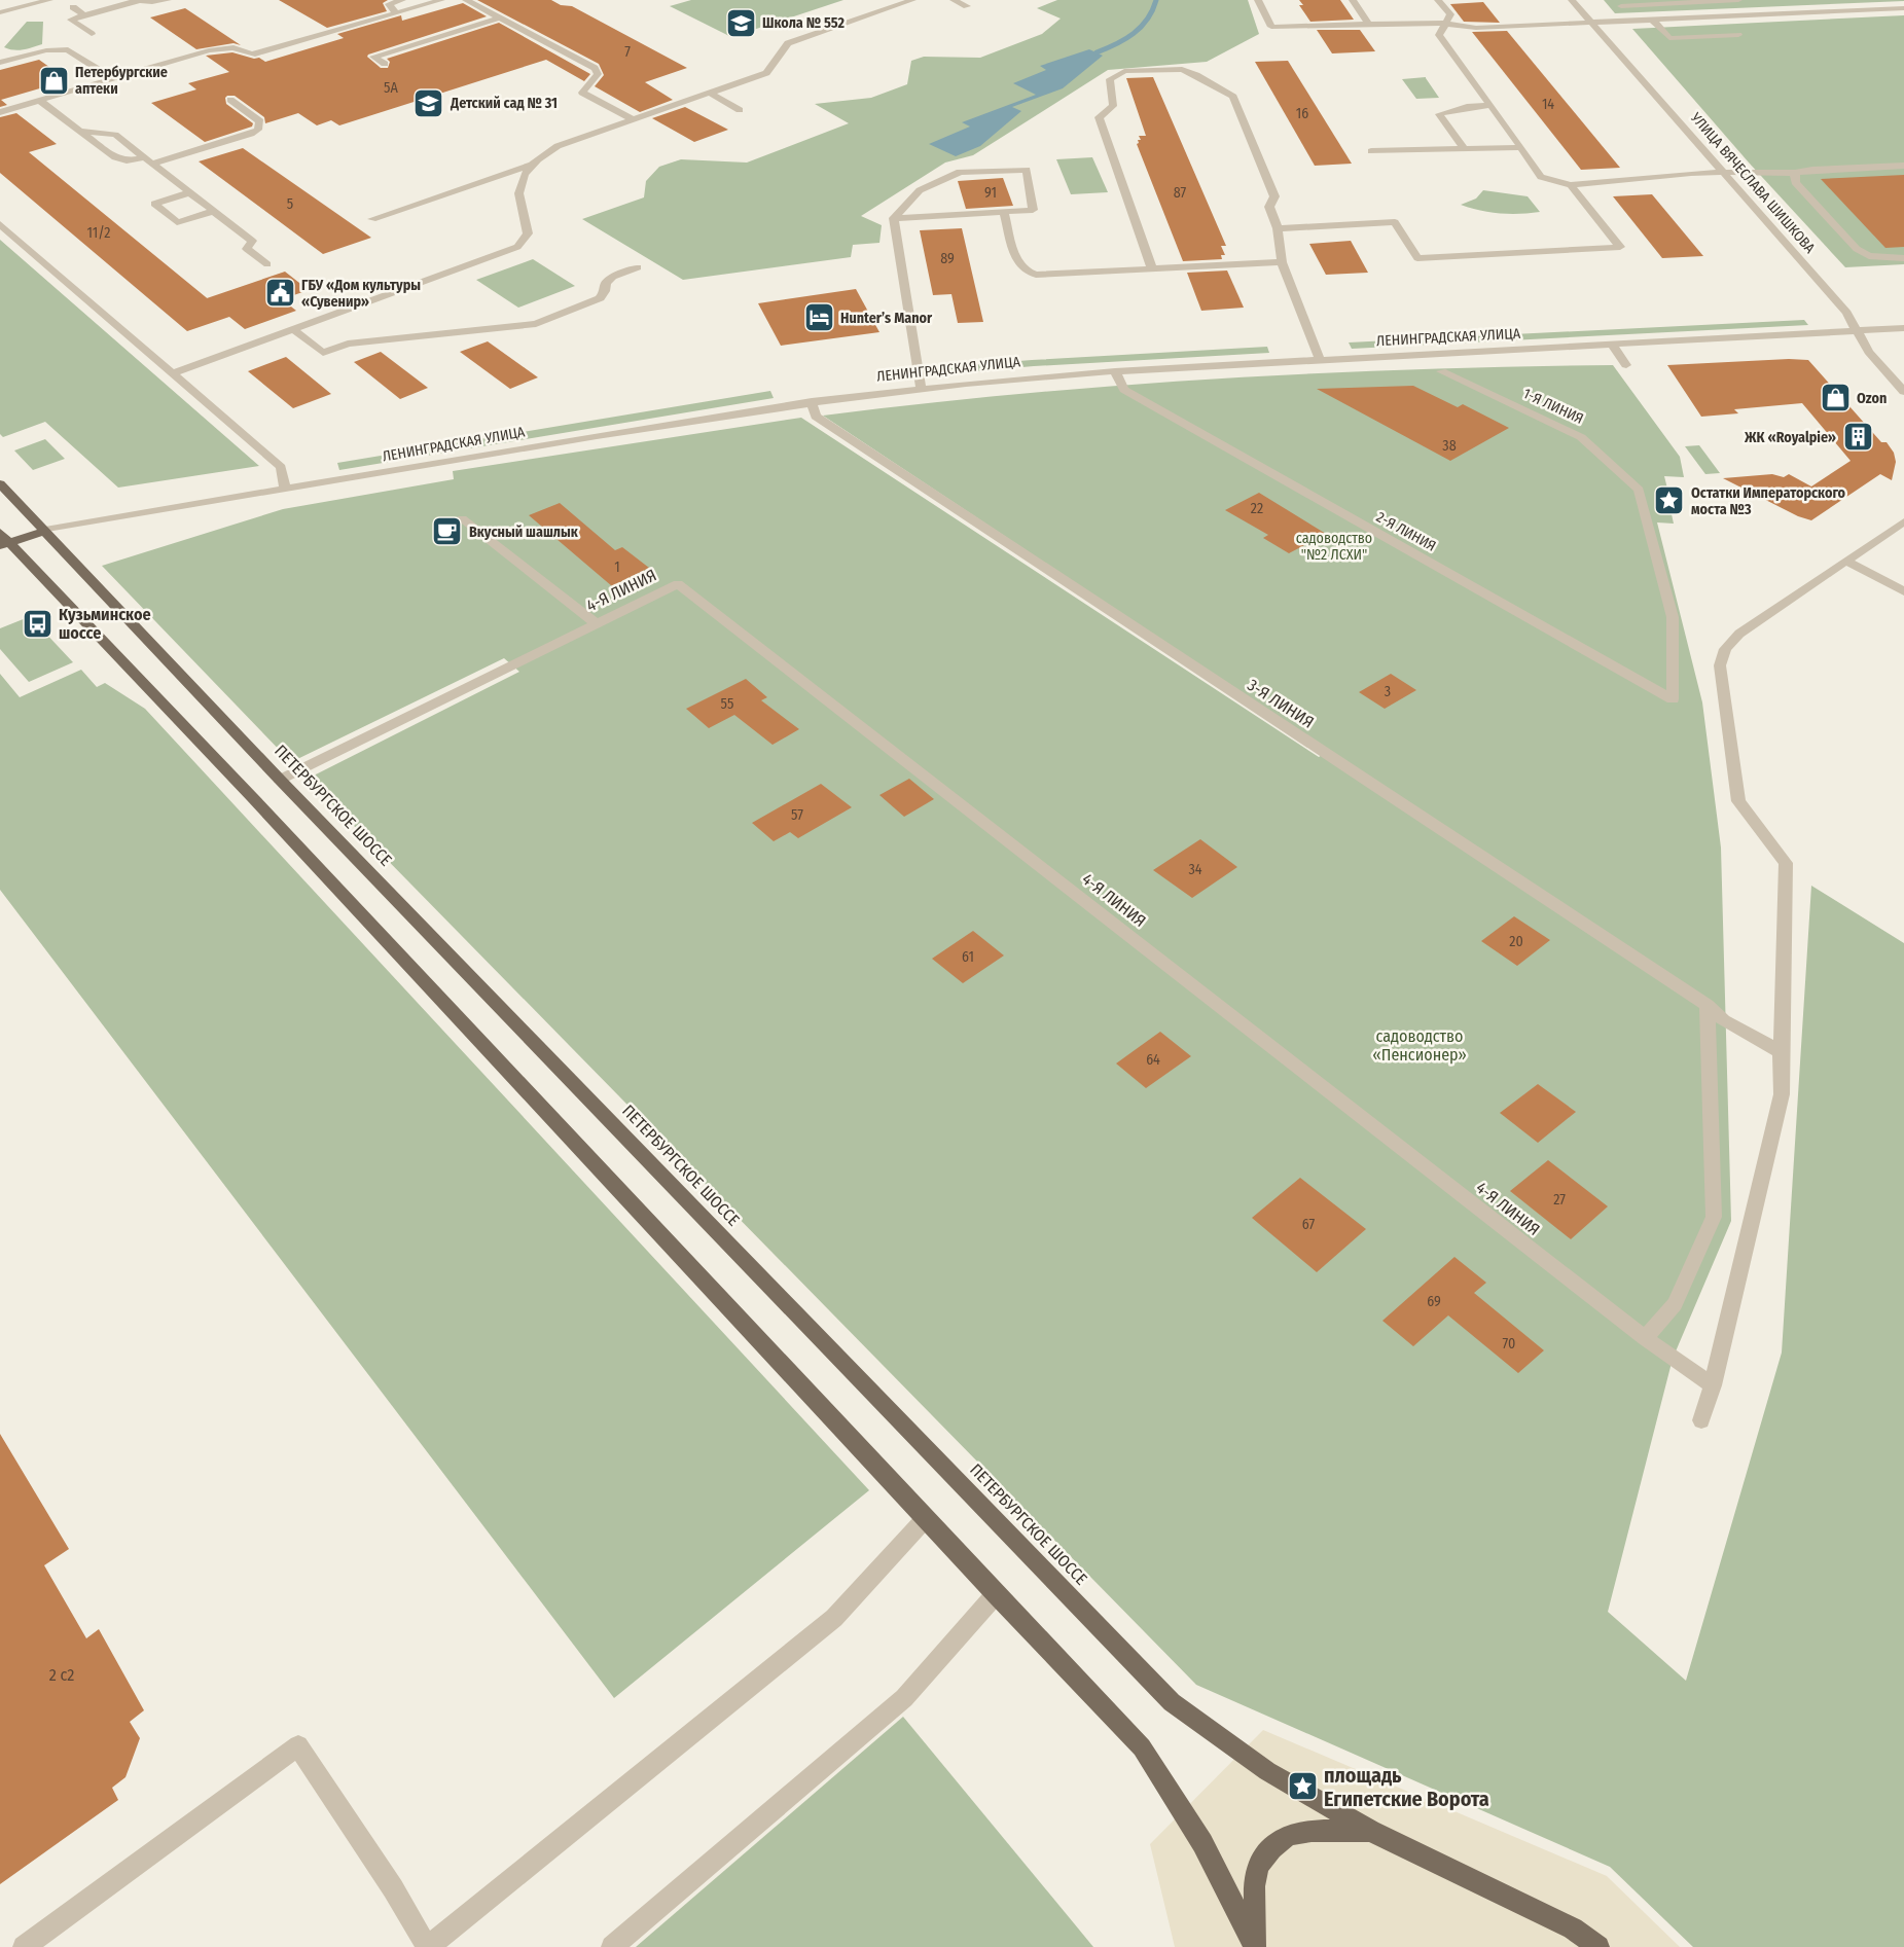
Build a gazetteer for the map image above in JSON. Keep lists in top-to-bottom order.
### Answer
{
  "streets": {
    "main road": ["ЛЕНИНГРАДСКАЯ УЛИЦА", "ПЕТЕРБУРГСКОЕ ШОССЕ"],
    "street": [
      "УЛИЦА ВЯЧЕСЛАВА ШИШКОВА",
      "1-Я ЛИНИЯ",
      "2-Я ЛИНИЯ",
      "4-Я ЛИНИЯ",
      "3-Я ЛИНИЯ"
    ]
  },
  "crossings": [
    ["УЛИЦА ВЯЧЕСЛАВА ШИШКОВА", "ЛЕНИНГРАДСКАЯ УЛИЦА"],
    ["ЛЕНИНГРАДСКАЯ УЛИЦА", "2-Я ЛИНИЯ"],
    ["ЛЕНИНГРАДСКАЯ УЛИЦА", "3-Я ЛИНИЯ"],
    ["ЛЕНИНГРАДСКАЯ УЛИЦА", "ПЕТЕРБУРГСКОЕ ШОССЕ"],
    ["1-Я ЛИНИЯ", "2-Я ЛИНИЯ"],
    ["4-Я ЛИНИЯ", "ПЕТЕРБУРГСКОЕ ШОССЕ"]
  ],
  "parks": ["садоводство \"№2 ЛСХИ\"", "садоводство «Пенсионер»"],
  "places": {
    "school or university": ["Школа № 552", "Детский сад № 31"],
    "shop": ["Петербургские аптеки", "Ozon"],
    "public building": ["ГБУ «Дом культуры «Сувенир»"],
    "hotel": ["Hunter’s Manor"],
    "building": ["ЖК «Royalpie»"],
    "place": ["Остатки Императорского моста №3", "площадь Египетские Ворота"],
    "cafe": ["Вкусный шашлык"],
    "bus stop": ["Кузьминское шоссе"]
  },
  "house_numbers": [
    "7",
    "5А",
    "14",
    "16",
    "91",
    "87",
    "5",
    "11/2",
    "89",
    "38",
    "22",
    "1",
    "3",
    "55",
    "57",
    "34",
    "20",
    "61",
    "64",
    "27",
    "67",
    "69",
    "70",
    "2 с2"
  ]
}
